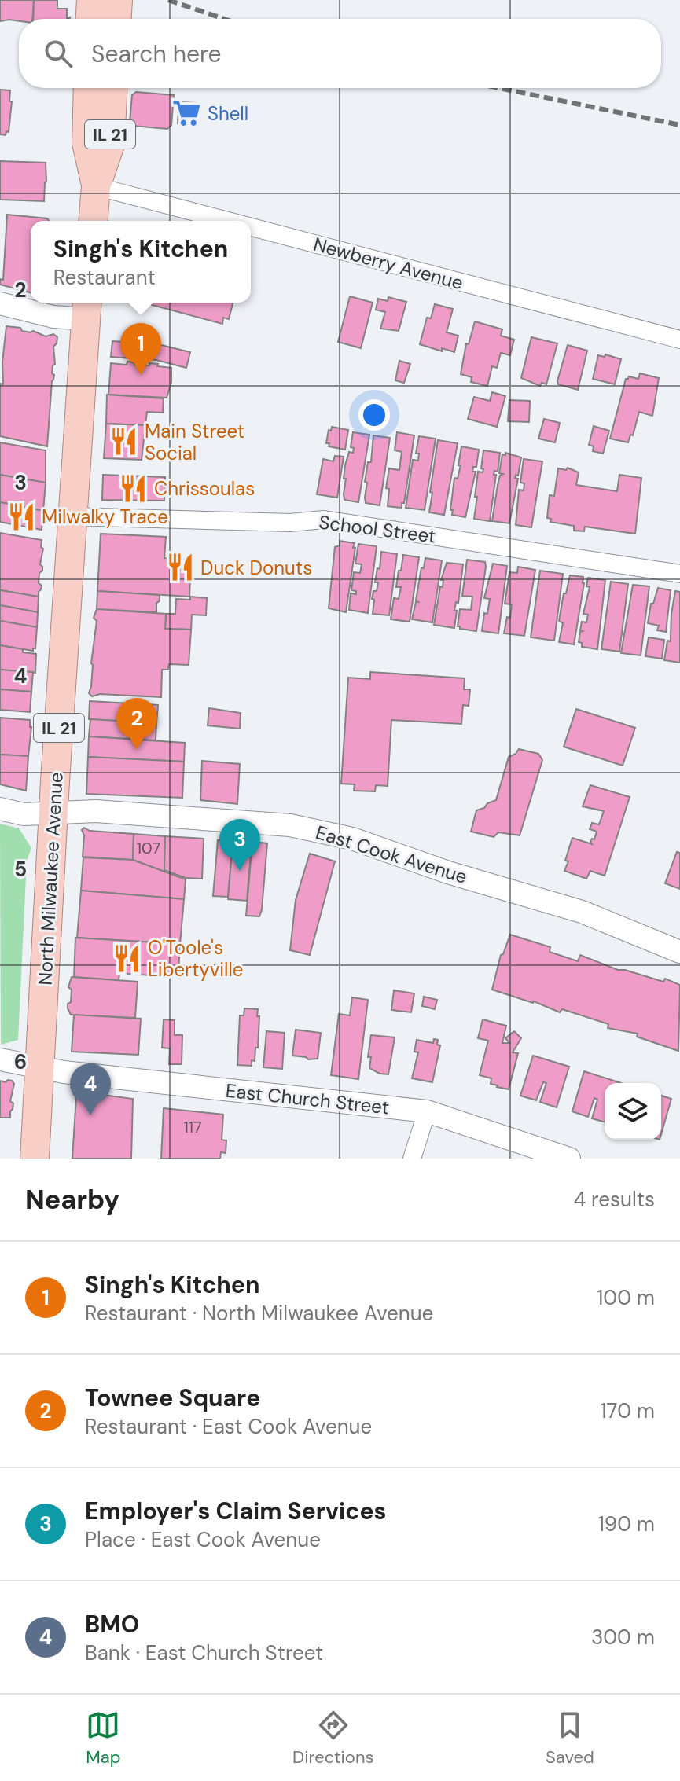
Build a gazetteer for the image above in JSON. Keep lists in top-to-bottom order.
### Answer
{
  "streets": {
    "main road": ["IL 21", "North Milwaukee Avenue"],
    "street": [
      "Newberry Avenue",
      "School Street",
      "East Cook Avenue",
      "East Church Street"
    ]
  },
  "crossings": [
    ["IL 21", "Newberry Avenue"],
    ["School Street", "North Milwaukee Avenue"],
    ["East Cook Avenue", "North Milwaukee Avenue"],
    ["North Milwaukee Avenue", "East Church Street"]
  ],
  "places": {
    "supermarket": ["Shell"],
    "restaurant": [
      "Main Street Social",
      "Chrissoulas",
      "Milwalky Trace",
      "Duck Donuts",
      "O'Toole's Libertyville"
    ]
  },
  "house_numbers": ["107", "117"],
  "page": {
    "search": "Search here",
    "popup": ["Singh's Kitchen", "Restaurant"],
    "pins": [
      "1",
      "2",
      "3",
      "4"
    ],
    "heading": ["Nearby", "4 results"],
    "list": [
      {
        "mark": "1",
        "name": "Singh's Kitchen",
        "note": "Restaurant · North Milwaukee Avenue",
        "value": "100 m"
      },
      {
        "mark": "2",
        "name": "Townee Square",
        "note": "Restaurant · East Cook Avenue",
        "value": "170 m"
      },
      {
        "mark": "3",
        "name": "Employer's Claim Services",
        "note": "Place · East Cook Avenue",
        "value": "190 m"
      },
      {
        "mark": "4",
        "name": "BMO",
        "note": "Bank · East Church Street",
        "value": "300 m"
      }
    ],
    "nav": ["Map", "Directions", "Saved"]
  },
  "grid": {
    "rows": [
      "2",
      "3",
      "4",
      "5",
      "6"
    ]
  }
}
